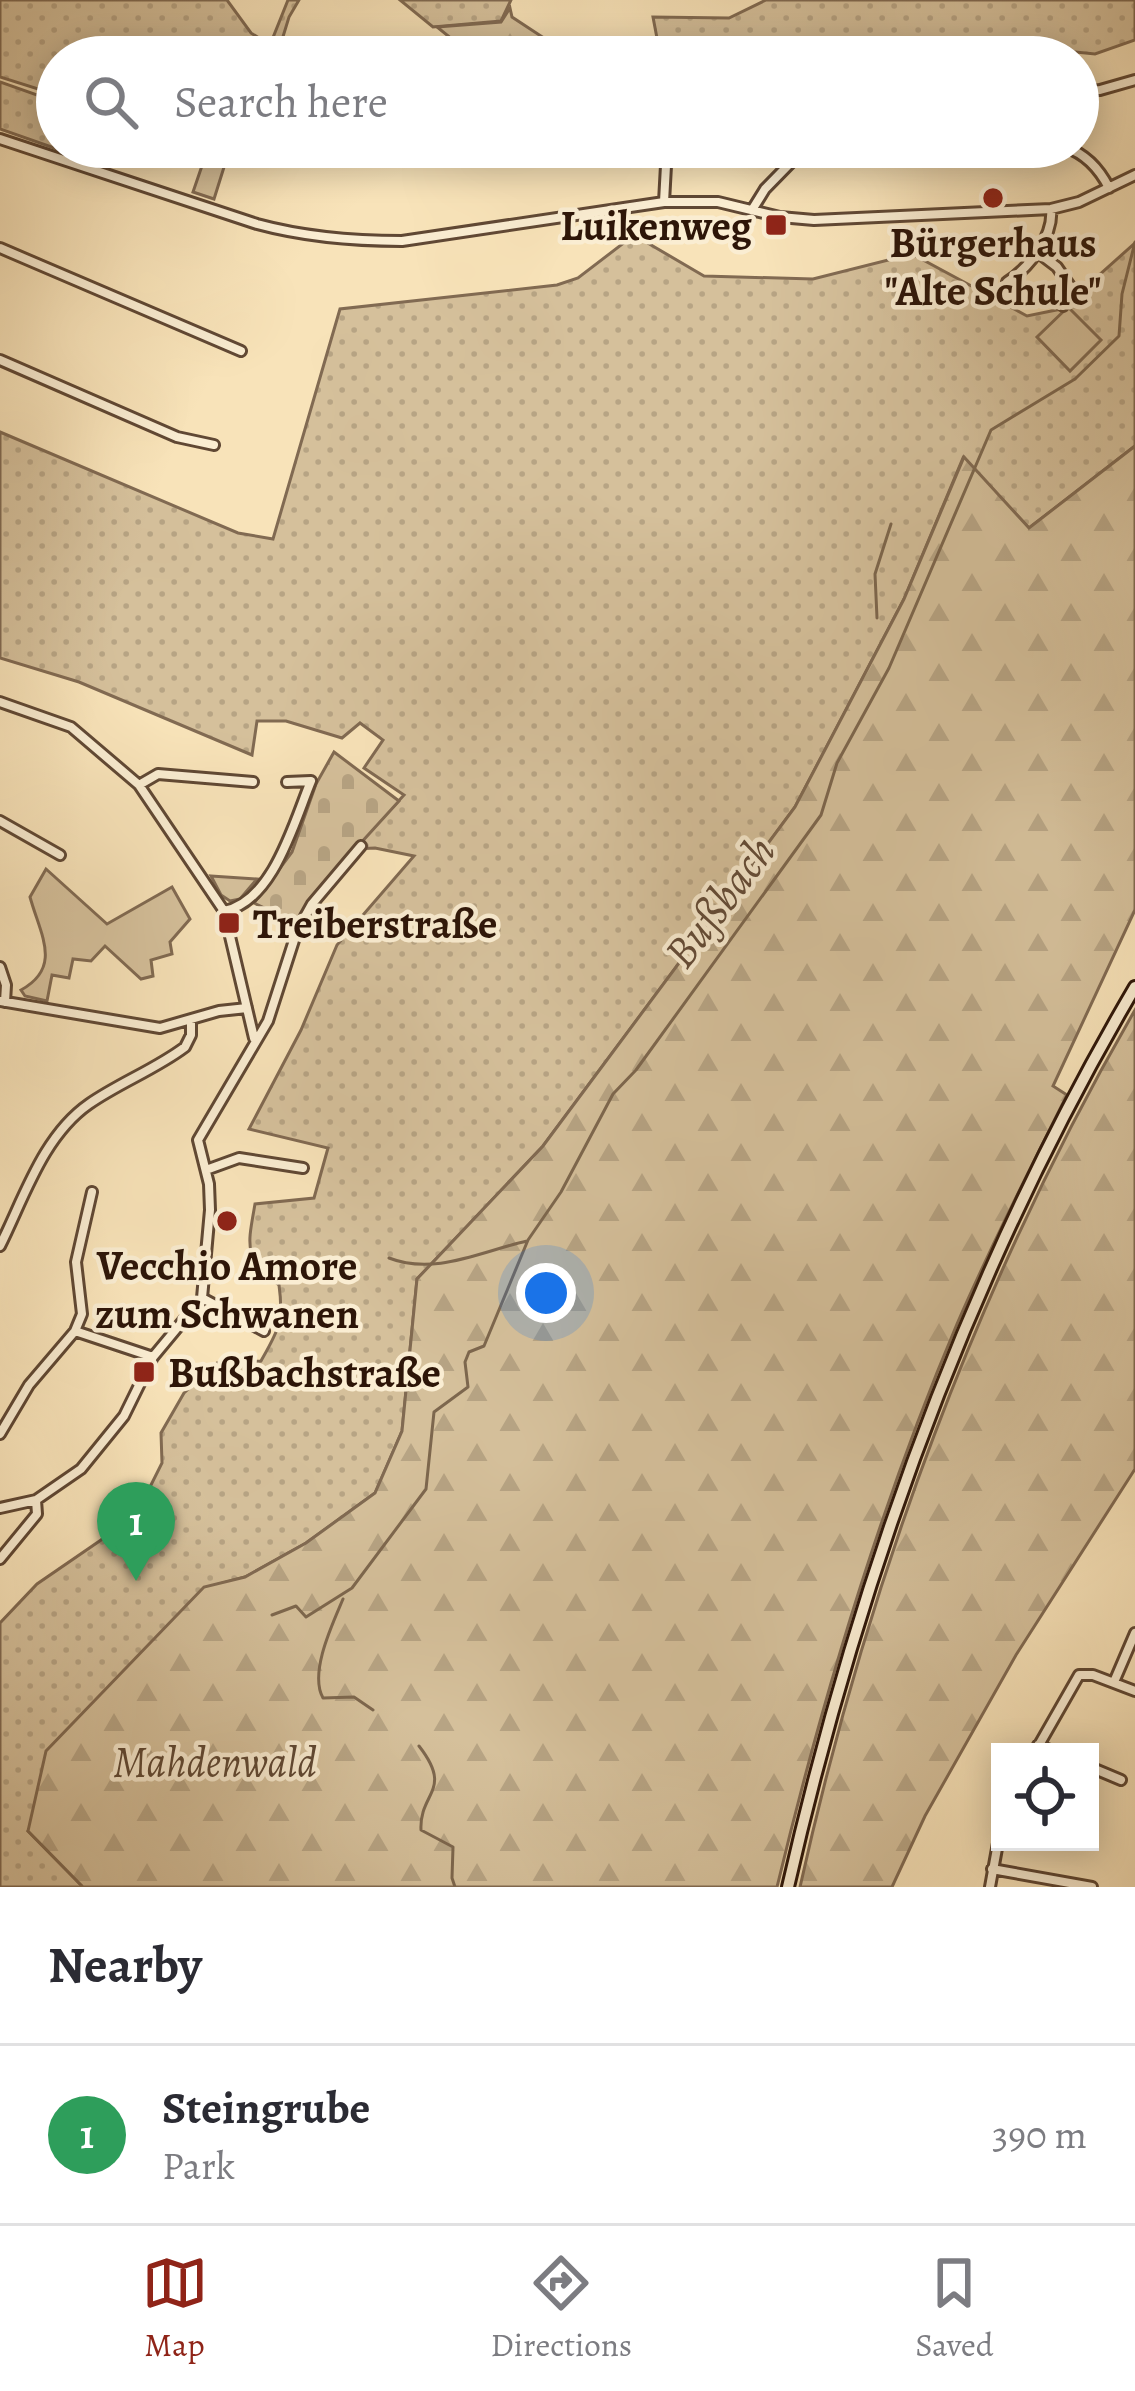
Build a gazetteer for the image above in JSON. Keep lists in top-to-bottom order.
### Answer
{
  "water": ["Bußbach"],
  "parks": ["Mahdenwald"],
  "places": {
    "other": ["Bürgerhaus \"Alte Schule\"", "Vecchio Amore zum Schwanen"],
    "transit": ["Luikenweg", "Treiberstraße", "Bußbachstraße"]
  },
  "page": {
    "search": "Search here",
    "pins": "1",
    "heading": "Nearby",
    "list": [
      {
        "mark": "1",
        "name": "Steingrube",
        "note": "Park",
        "value": "390 m"
      }
    ],
    "nav": ["Map", "Directions", "Saved"]
  }
}
